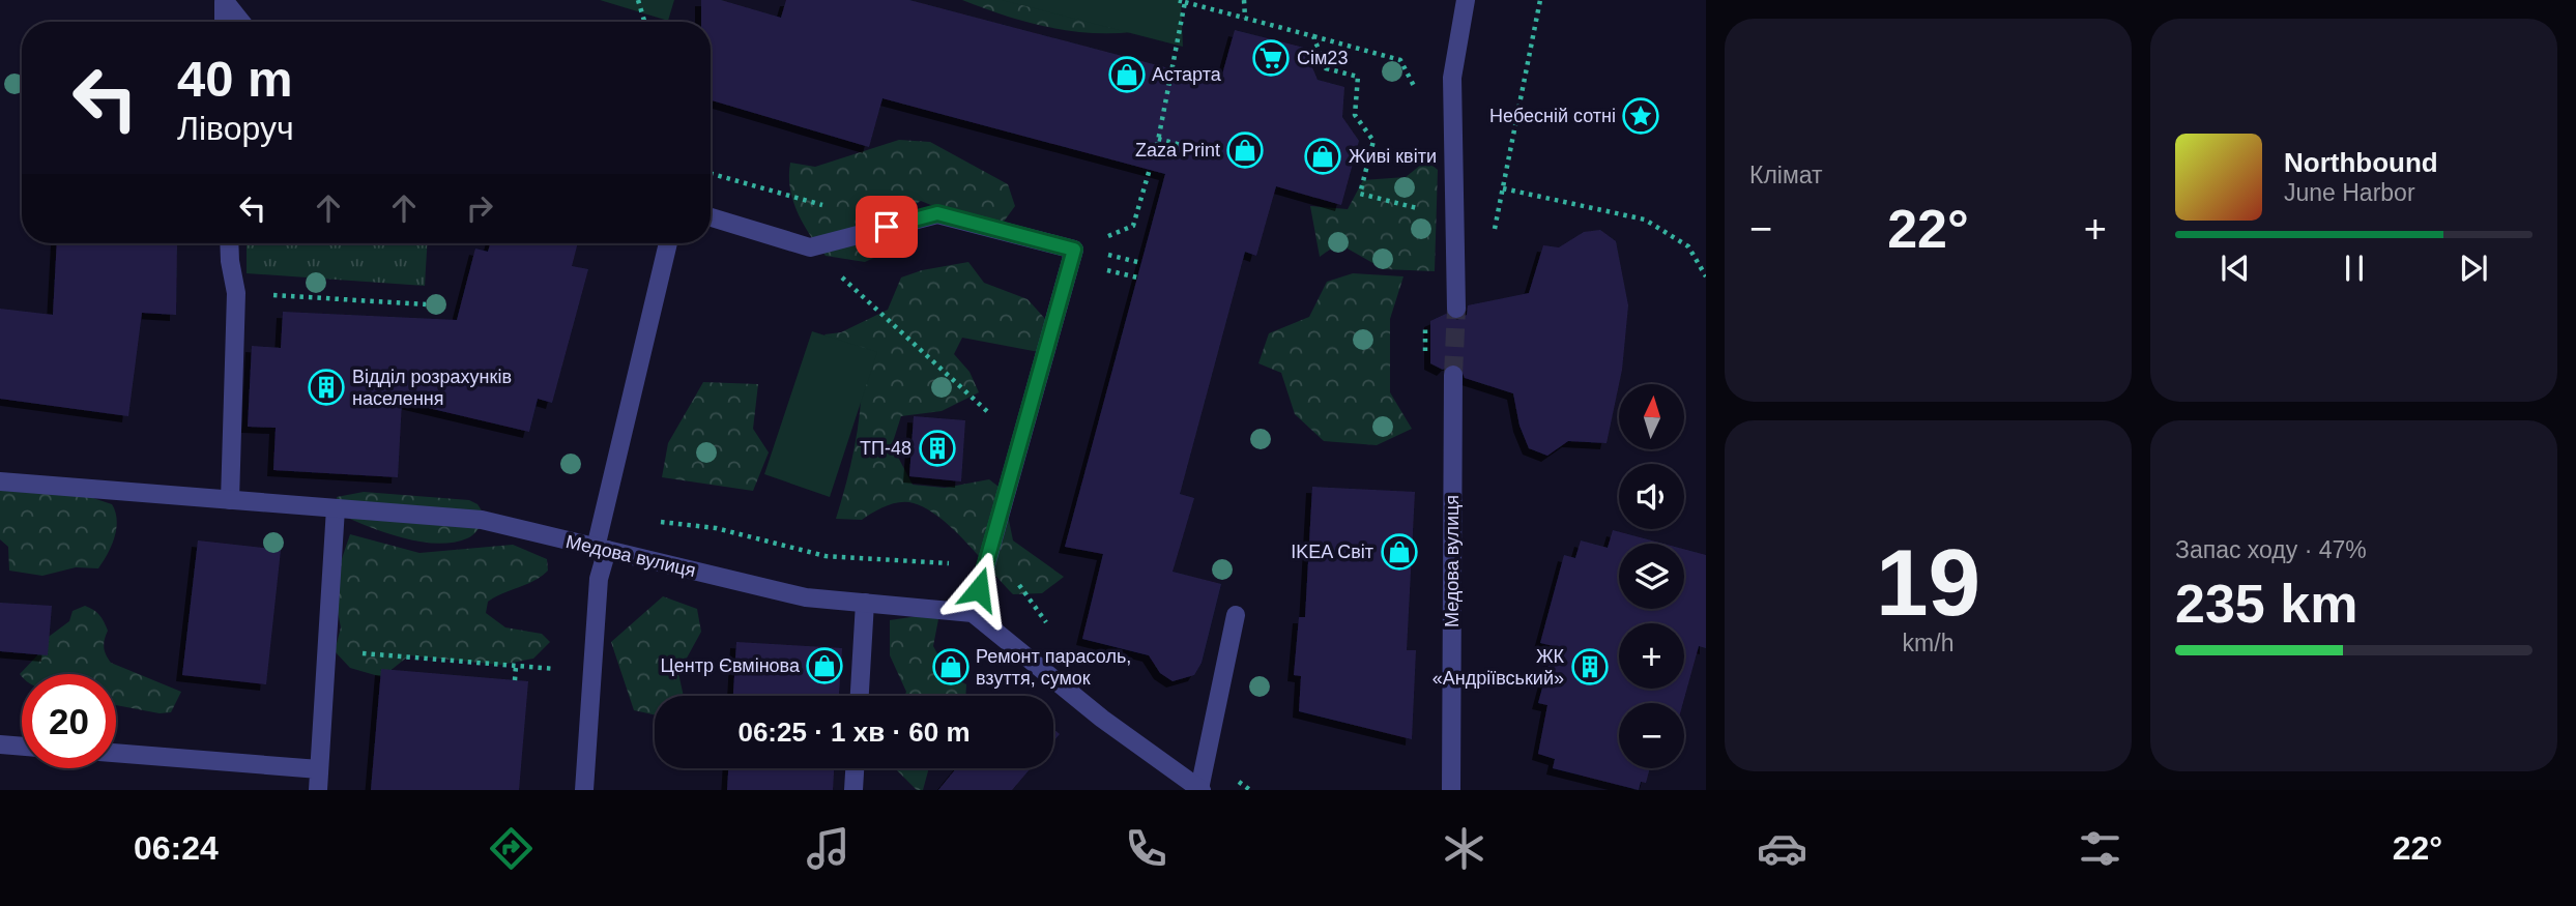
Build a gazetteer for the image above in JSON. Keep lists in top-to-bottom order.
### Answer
{
  "streets": {
    "street": ["Медова вулиця"]
  },
  "places": {
    "supermarket": ["Сім23"],
    "shop": [
      "Астарта",
      "Zaza Print",
      "Живі квіти",
      "IKEA Світ",
      "Центр Євмінова",
      "Ремонт парасоль, взуття, сумок"
    ],
    "place": ["Небесній сотні"],
    "building": ["Відділ розрахунків населення", "ТП-48", "ЖК «Андріївський»"]
  },
  "north": "top",
  "page": {
    "tile": [
      "Клімат",
      ["19", "km/h"],
      ["Запас ходу · 47%", "235 km"]
    ],
    "turn": ["40 m", "Ліворуч"],
    "song": ["Northbound", "June Harbor"],
    "heat": ["−", "22°", "+"],
    "map_buttons": ["+", "−"],
    "limit": "20",
    "trip": "06:25 · 1 хв · 60 m",
    "tabs": ["06:24", "22°"]
  }
}
